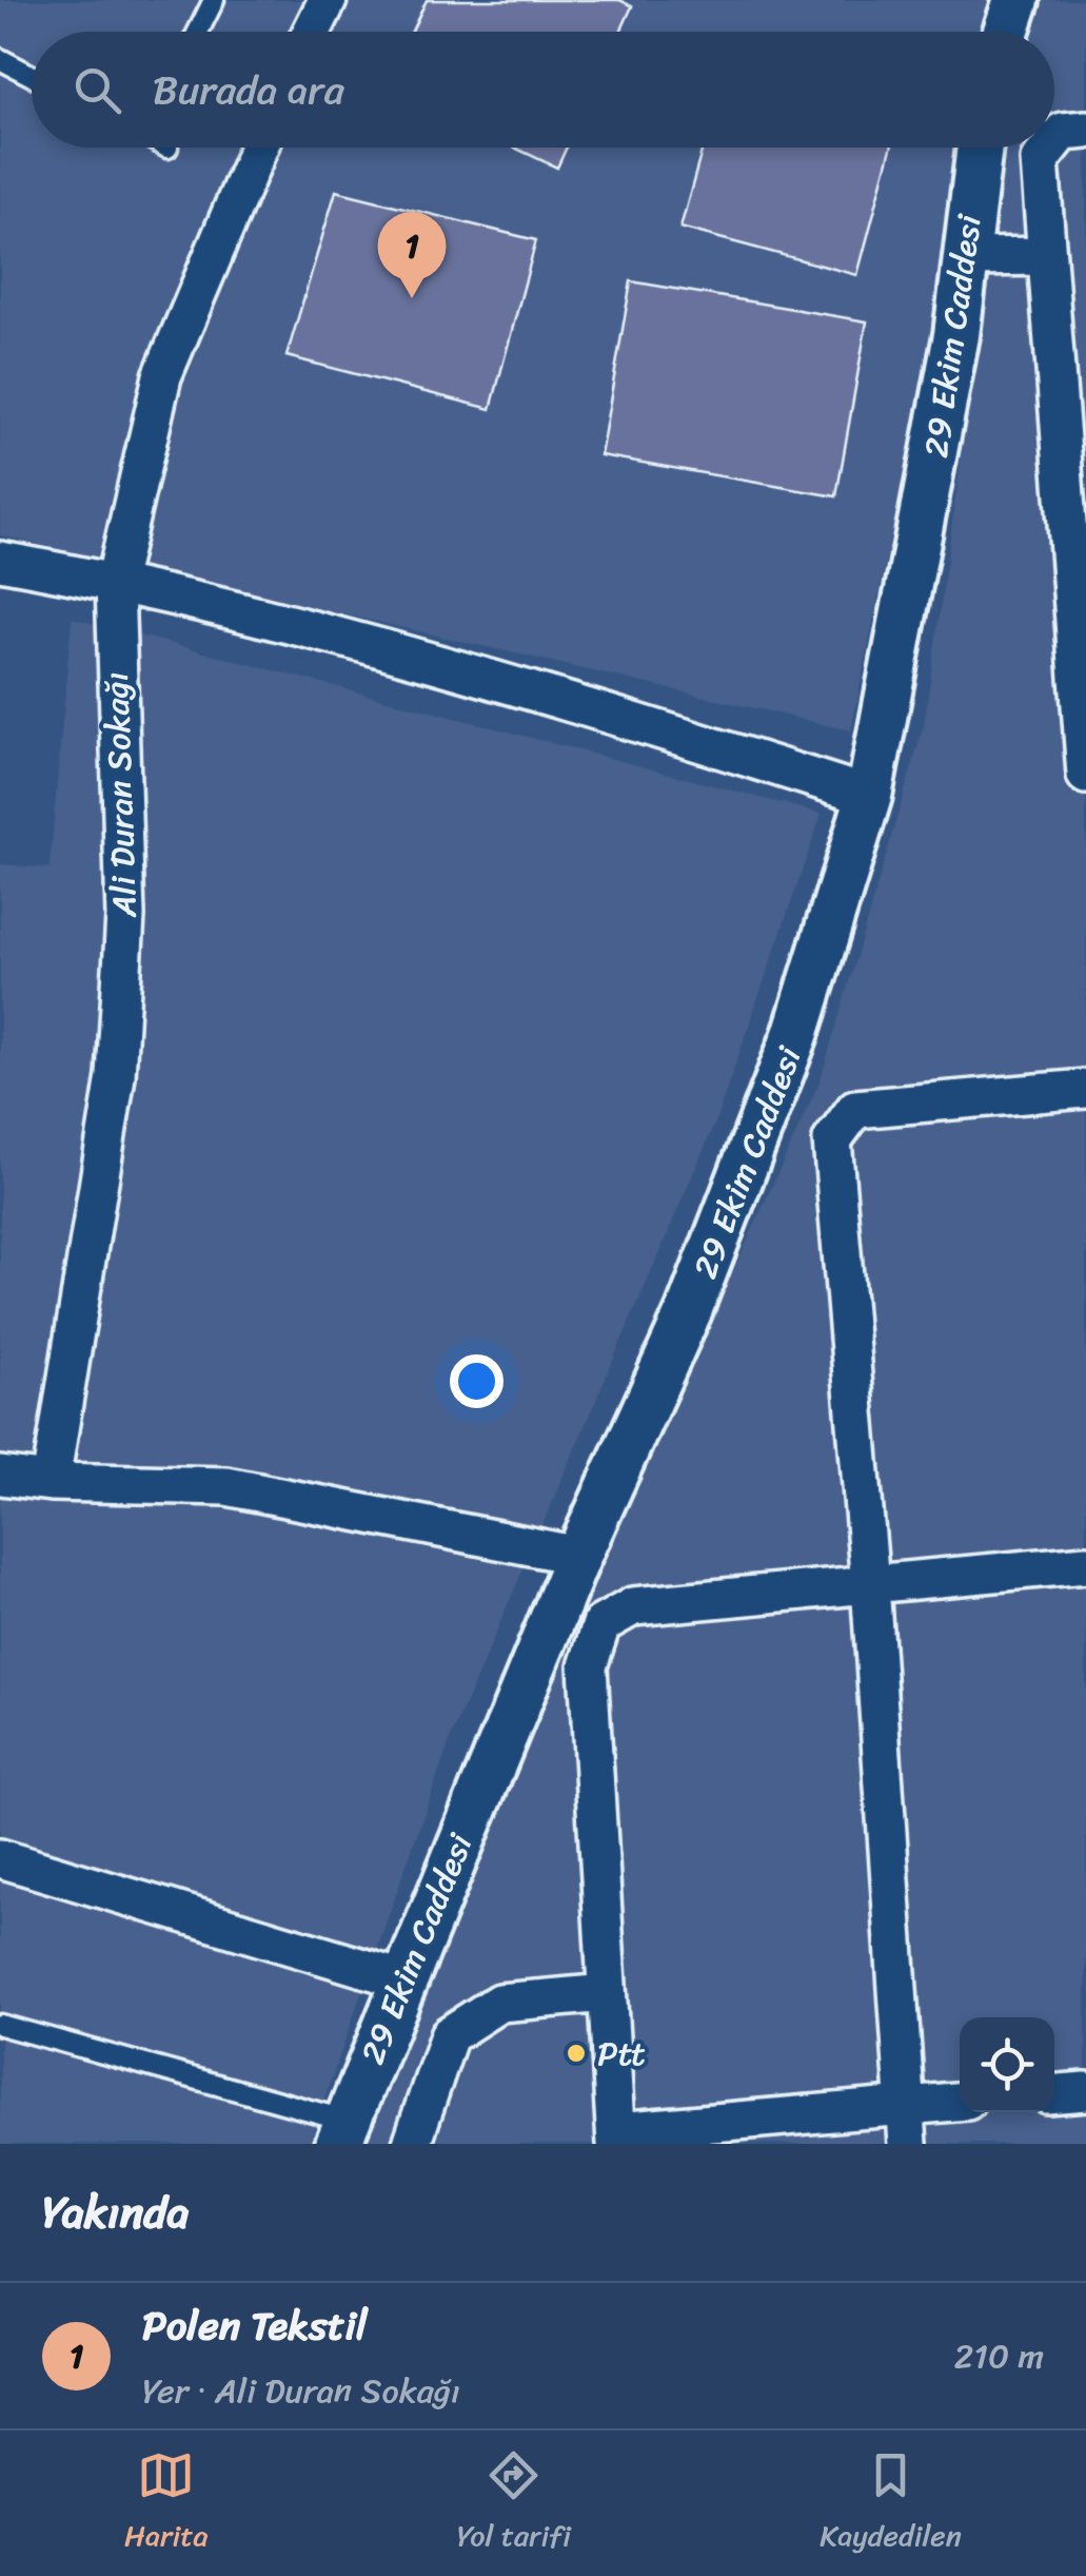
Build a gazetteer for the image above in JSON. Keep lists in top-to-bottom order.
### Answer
{
  "streets": {
    "street": ["29 Ekim Caddesi", "Ali Duran Sokağı"]
  },
  "places": ["Ptt"],
  "page": {
    "search": "Burada ara",
    "pins": "1",
    "heading": "Yakında",
    "list": [
      {
        "mark": "1",
        "name": "Polen Tekstil",
        "note": "Yer · Ali Duran Sokağı",
        "value": "210 m"
      }
    ],
    "nav": ["Harita", "Yol tarifi", "Kaydedilen"]
  }
}
